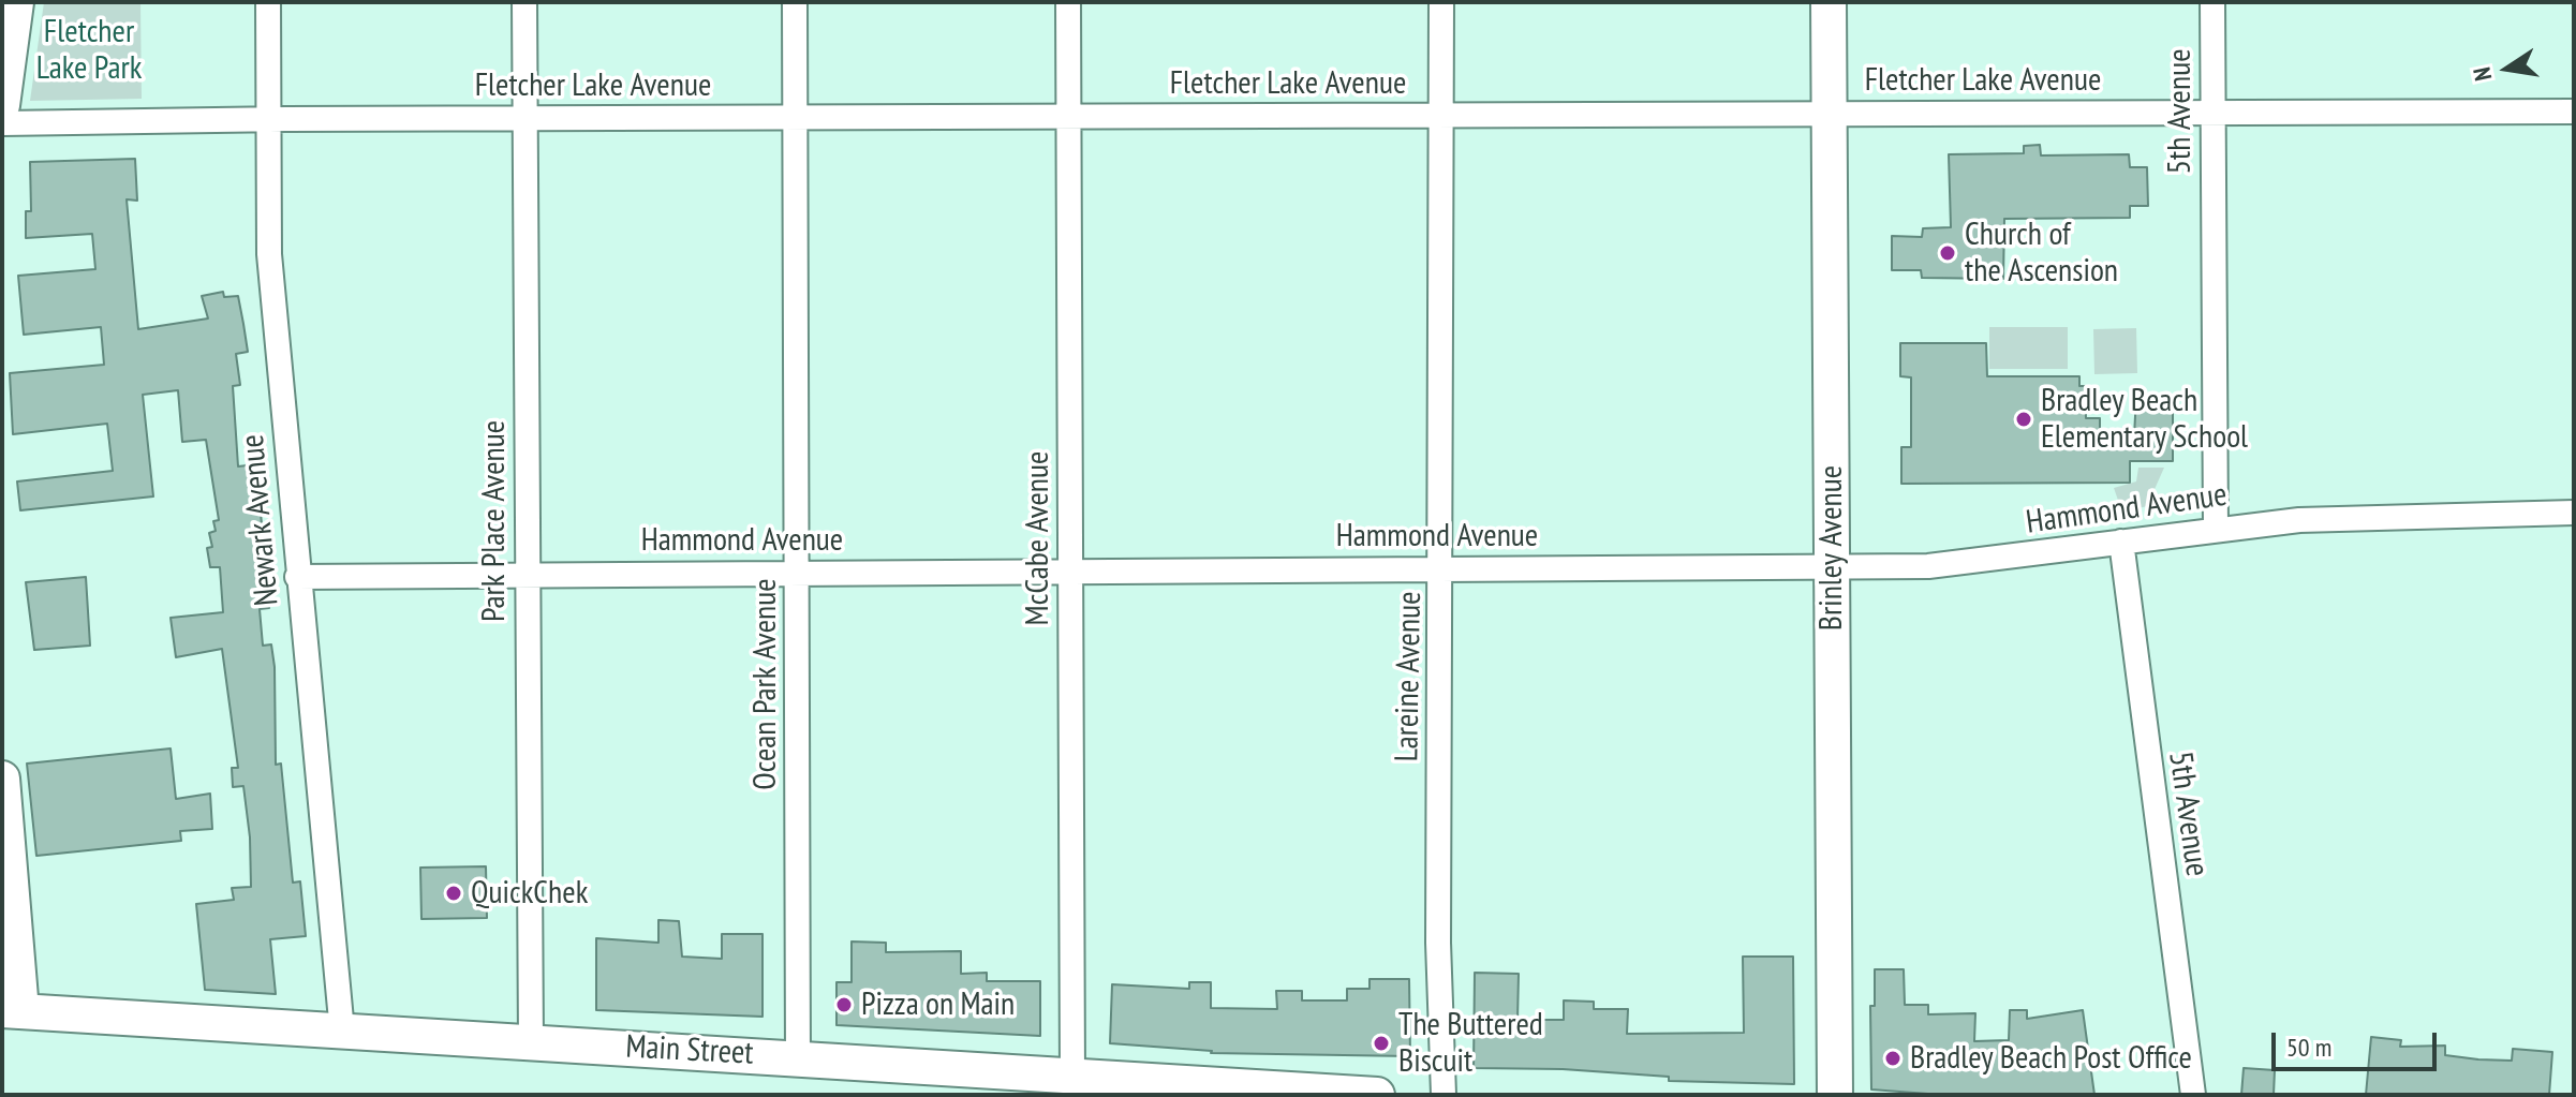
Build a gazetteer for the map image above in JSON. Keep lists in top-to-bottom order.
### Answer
{
  "streets": {
    "street": [
      "Fletcher Lake Avenue",
      "5th Avenue",
      "Hammond Avenue",
      "Newark Avenue",
      "Park Place Avenue",
      "McCabe Avenue",
      "Brinley Avenue",
      "Lareine Avenue",
      "Ocean Park Avenue",
      "Main Street"
    ]
  },
  "crossings": [
    ["Fletcher Lake Avenue", "5th Avenue"],
    ["Fletcher Lake Avenue", "Newark Avenue"],
    ["Fletcher Lake Avenue", "Park Place Avenue"],
    ["Fletcher Lake Avenue", "McCabe Avenue"],
    ["Fletcher Lake Avenue", "Brinley Avenue"],
    ["Fletcher Lake Avenue", "Lareine Avenue"],
    ["Fletcher Lake Avenue", "Ocean Park Avenue"],
    ["5th Avenue", "Hammond Avenue"],
    ["Hammond Avenue", "Newark Avenue"],
    ["Hammond Avenue", "Park Place Avenue"],
    ["Hammond Avenue", "McCabe Avenue"],
    ["Hammond Avenue", "Brinley Avenue"],
    ["Hammond Avenue", "Lareine Avenue"],
    ["Hammond Avenue", "Ocean Park Avenue"],
    ["Newark Avenue", "Main Street"],
    ["Park Place Avenue", "Main Street"],
    ["McCabe Avenue", "Main Street"],
    ["Ocean Park Avenue", "Main Street"]
  ],
  "parks": ["Fletcher Lake Park"],
  "places": [
    "Church of the Ascension",
    "Bradley Beach Elementary School",
    "QuickChek",
    "Pizza on Main",
    "The Buttered Biscuit",
    "Bradley Beach Post Office"
  ],
  "scale_bar": "50 m",
  "north": "left"
}
